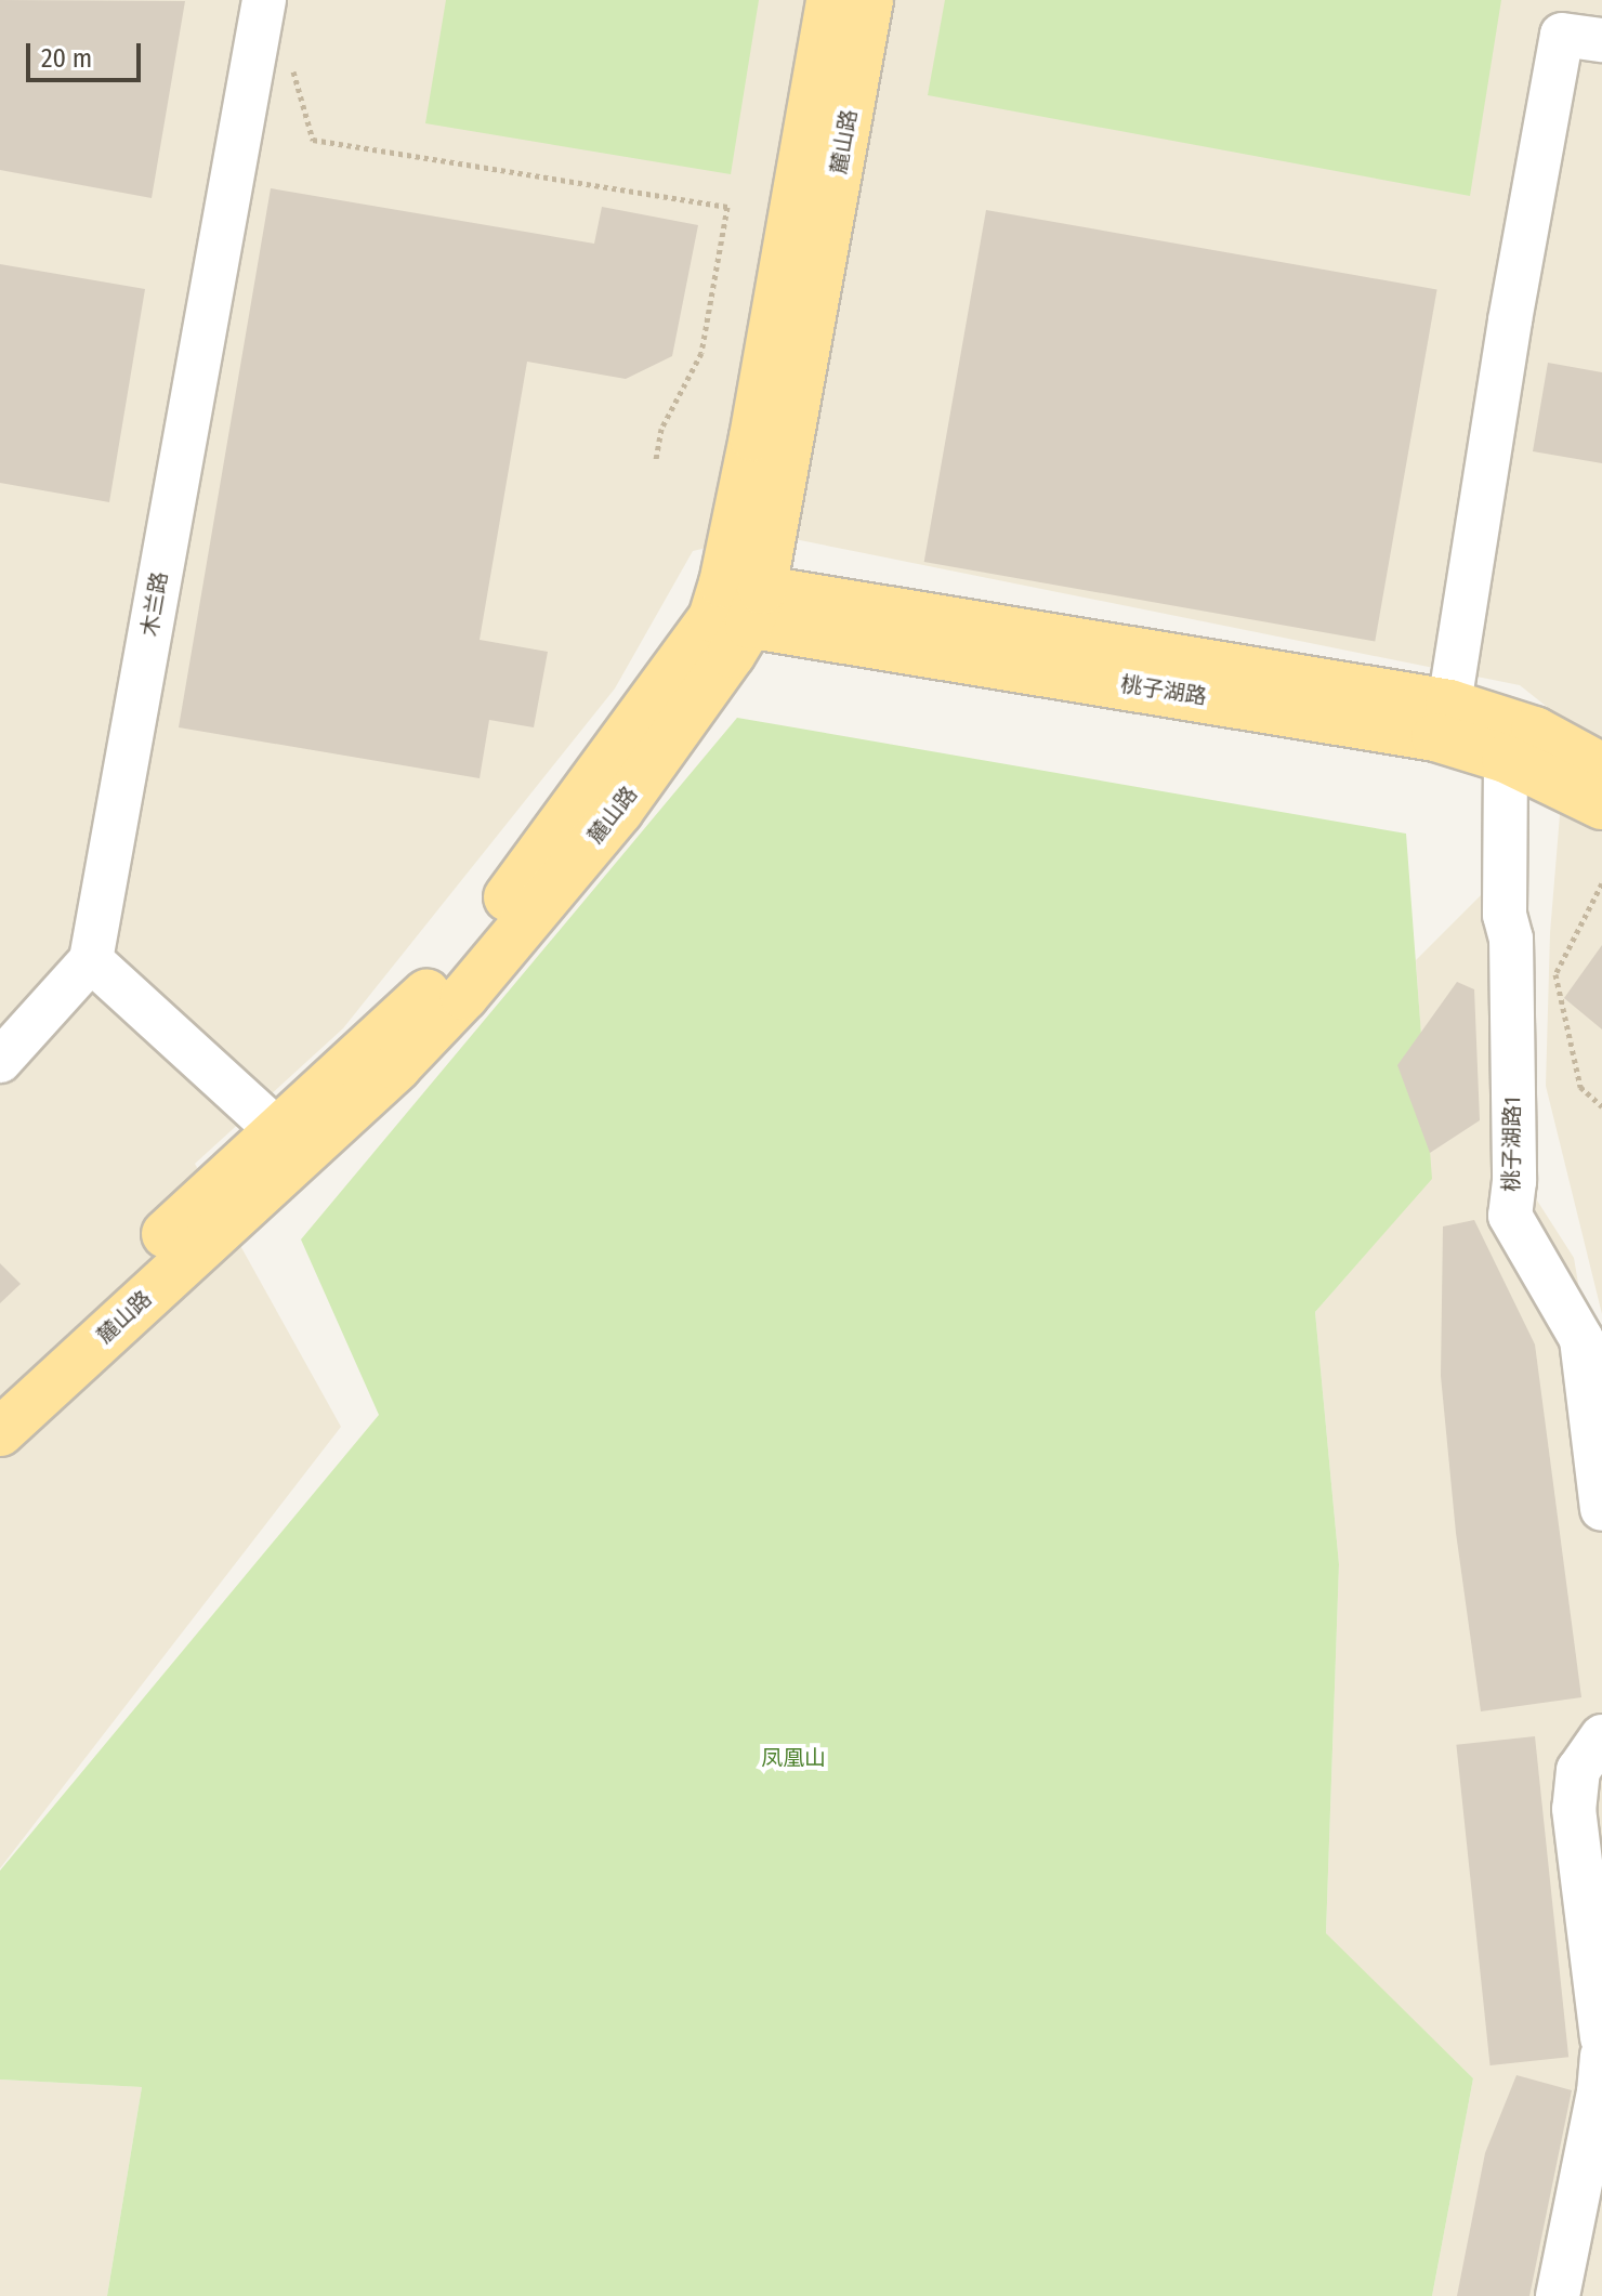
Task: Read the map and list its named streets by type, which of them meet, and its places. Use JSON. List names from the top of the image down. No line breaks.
{"streets":{"main road":["麓山路","桃子湖路"],"street":["木兰路","桃子湖路1"]},"crossings":[["麓山路","桃子湖路"],["桃子湖路","桃子湖路1"]],"parks":["凤凰山"],"scale_bar":"20 m"}
